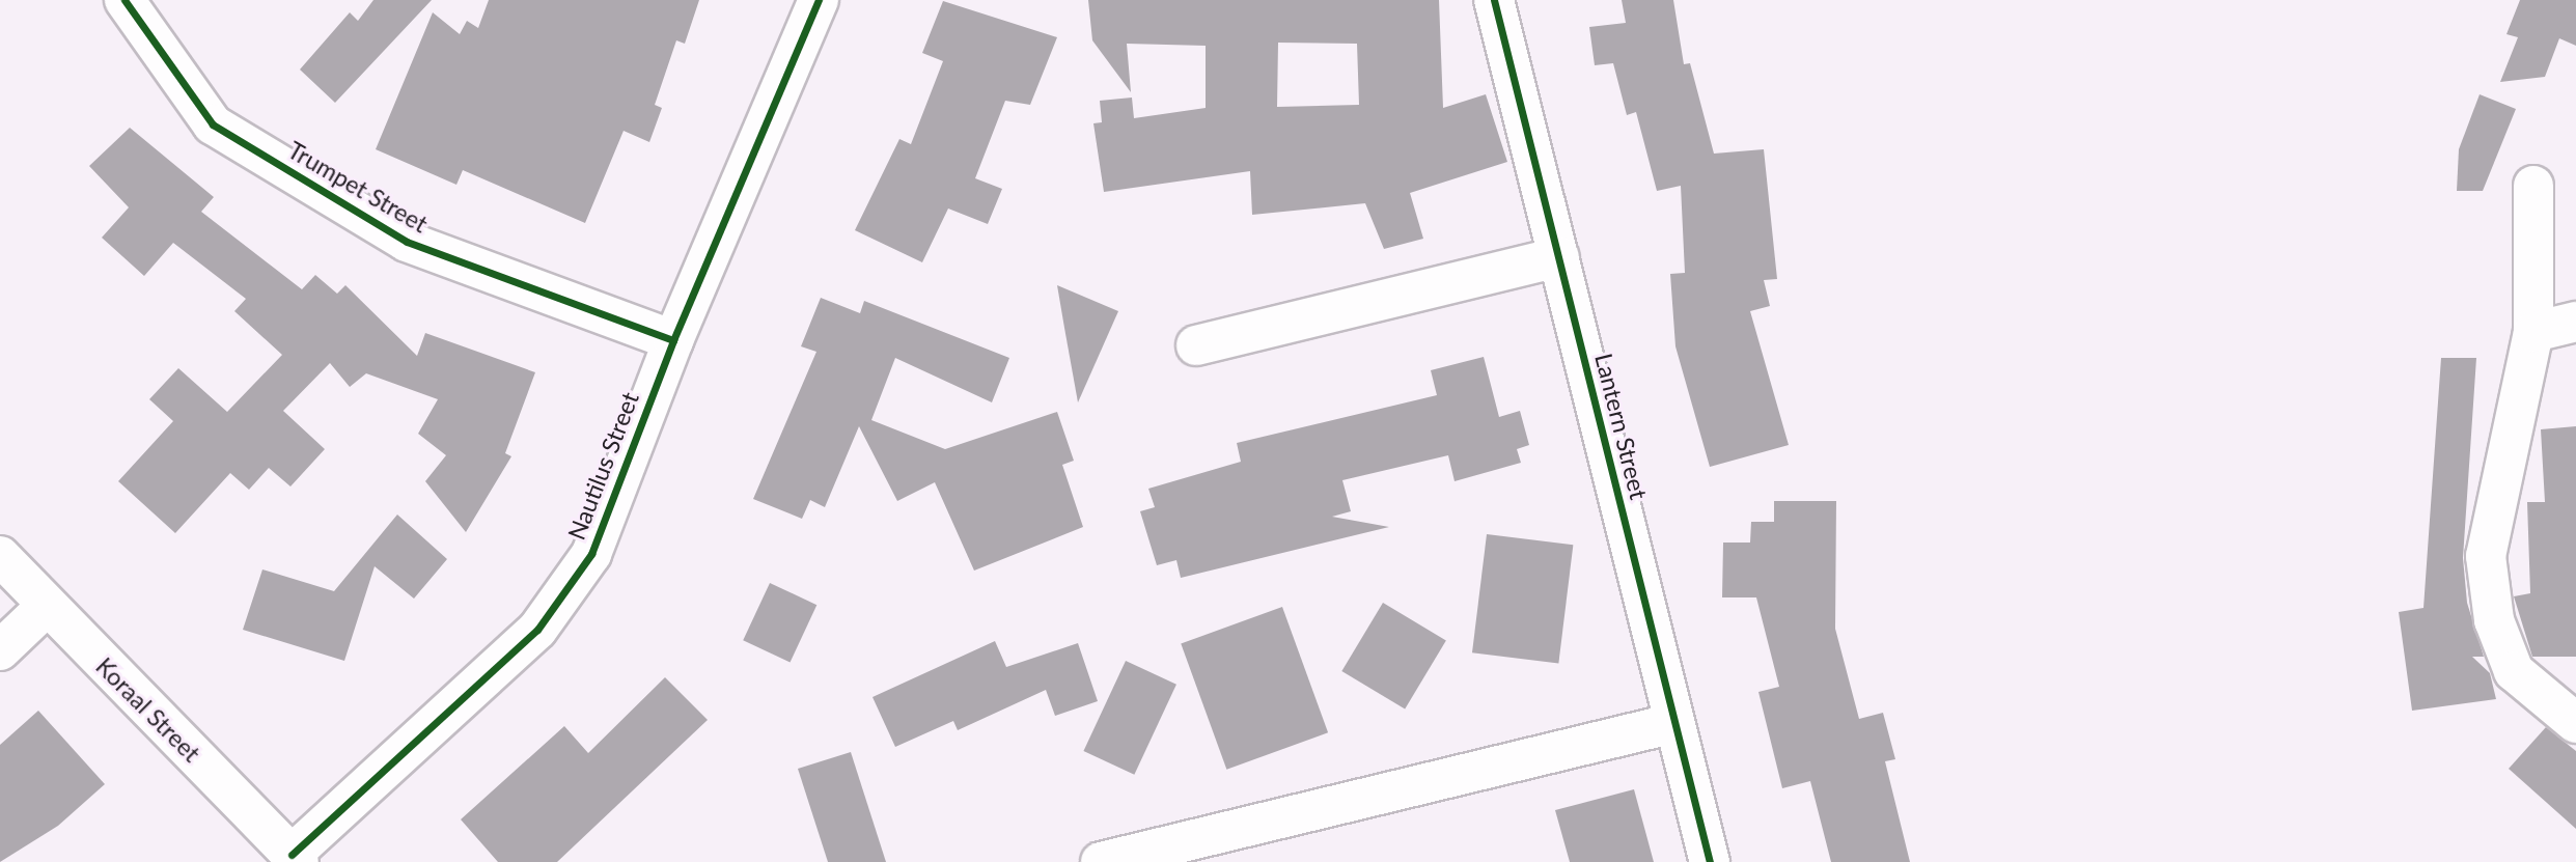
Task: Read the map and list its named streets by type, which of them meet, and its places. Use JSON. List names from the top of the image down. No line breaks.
{"streets":{"street":["Trumpet Street","Lantern Street","Nautilus Street","Koraal Street"]},"crossings":[["Trumpet Street","Nautilus Street"],["Nautilus Street","Koraal Street"]]}
